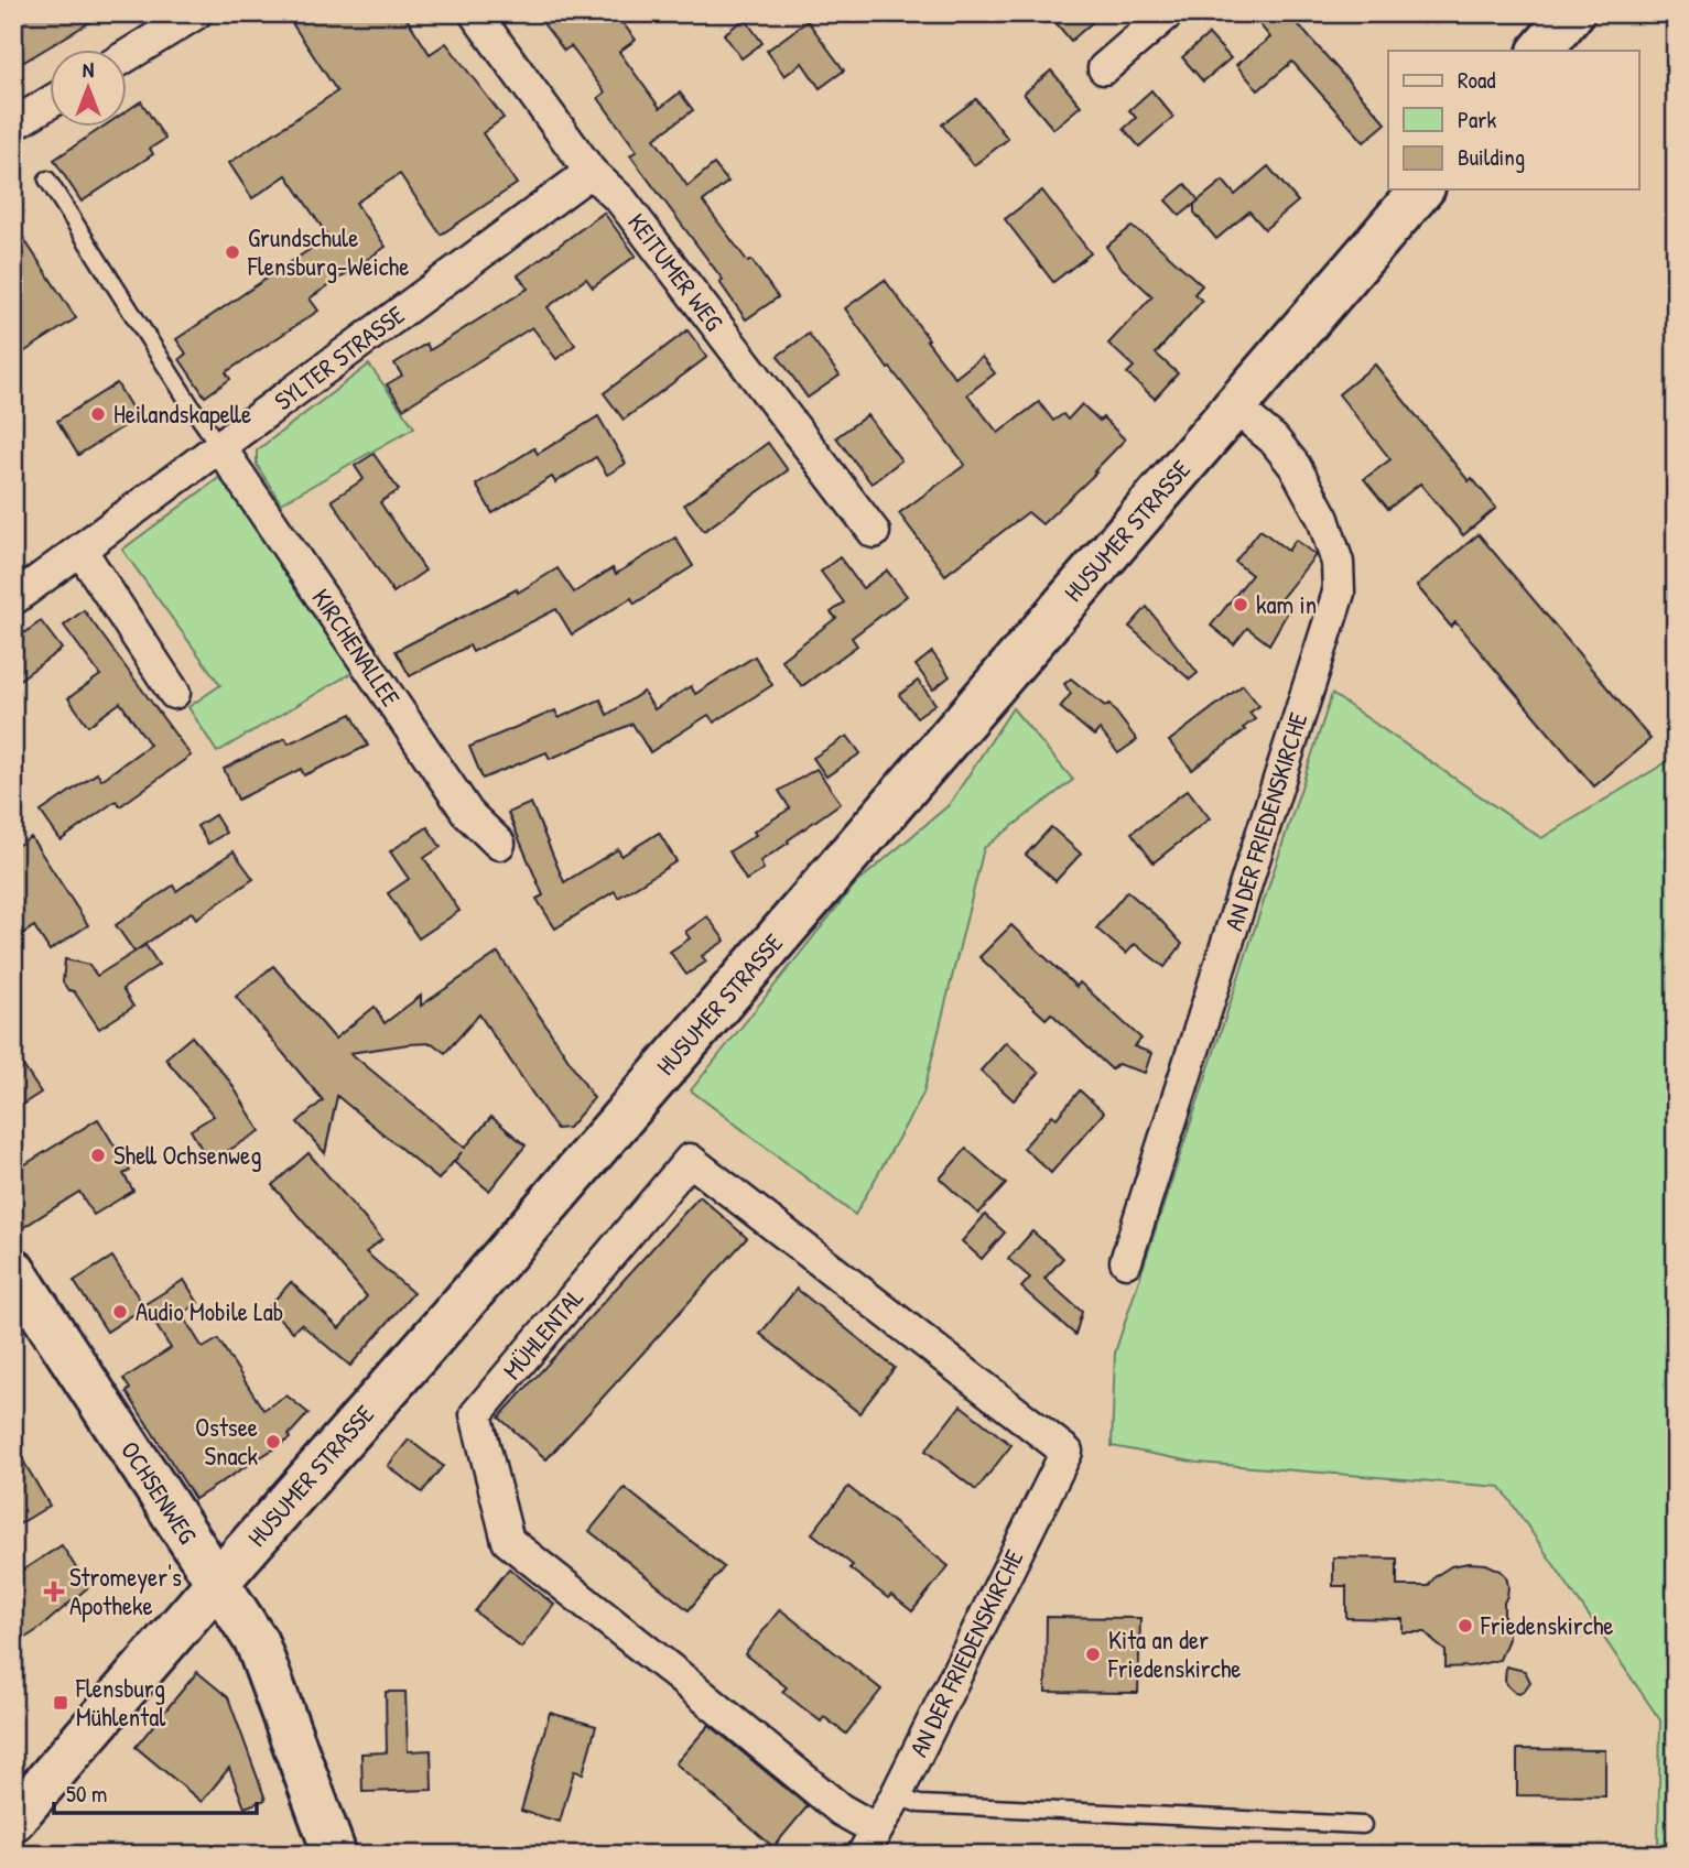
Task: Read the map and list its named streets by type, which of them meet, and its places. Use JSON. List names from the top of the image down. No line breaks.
{"streets":{"main road":["HUSUMER STRASSE","OCHSENWEG"],"street":["KEITUMER WEG","SYLTER STRASSE","KIRCHENALLEE","AN DER FRIEDENSKIRCHE","MÜHLENTAL"]},"crossings":[["KEITUMER WEG","SYLTER STRASSE"],["SYLTER STRASSE","KIRCHENALLEE"],["HUSUMER STRASSE","AN DER FRIEDENSKIRCHE"],["HUSUMER STRASSE","OCHSENWEG"],["AN DER FRIEDENSKIRCHE","MÜHLENTAL"]],"places":{"other":["Grundschule Flensburg-Weiche","Heilandskapelle","kam in","Shell Ochsenweg","Audio Mobile Lab","Ostsee Snack","Friedenskirche","Kita an der Friedenskirche"],"health":["Stromeyer's Apotheke"],"transit":["Flensburg Mühlental"]},"legend":["Road","Park","Building"],"scale_bar":"50 m","north":"top"}
